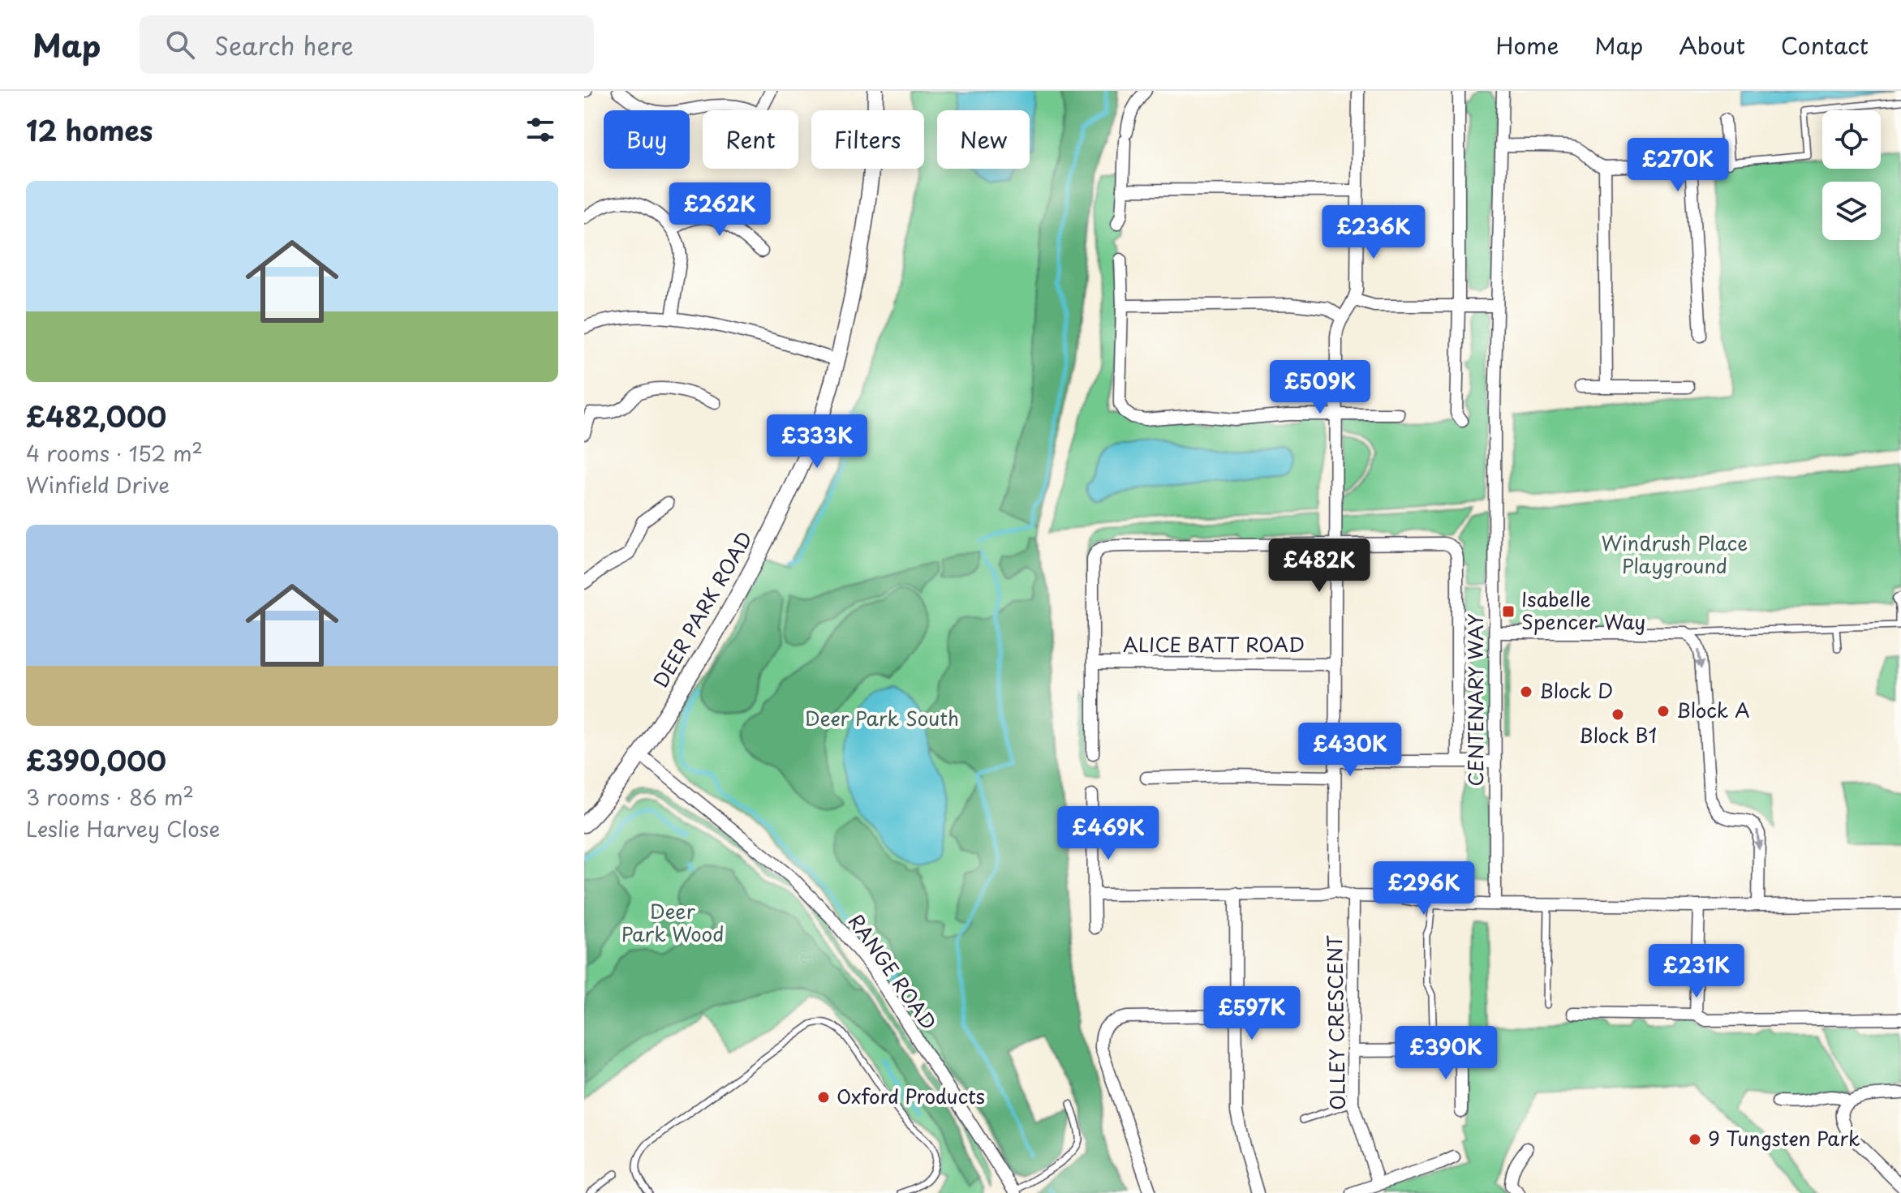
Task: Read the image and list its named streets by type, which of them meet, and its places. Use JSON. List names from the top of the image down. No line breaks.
{"streets":{"street":["DEER PARK ROAD","ALICE BATT ROAD","CENTENARY WAY","RANGE ROAD","OLLEY CRESCENT"]},"crossings":[["DEER PARK ROAD","RANGE ROAD"]],"parks":["Windrush Place Playground","Deer Park South","Deer Park Wood"],"places":{"transit":["Isabelle Spencer Way"],"other":["Block D","Block A","Block B1","Oxford Products","9 Tungsten Park"]},"page":{"header":"Map","search":"Search here","nav":["Home","Map","About","Contact"],"heading":"12 homes","chip":["Buy","Rent","Filters","New"],"price":["£270K","£262K","£236K","£509K","£333K","£482K","£430K","£469K","£296K","£231K","£597K","£390K"],"list":[{"name":"£482,000","note":"4 rooms · 152 m² · Winfield Drive"},{"name":"£390,000","note":"3 rooms · 86 m² · Leslie Harvey Close"}]}}
